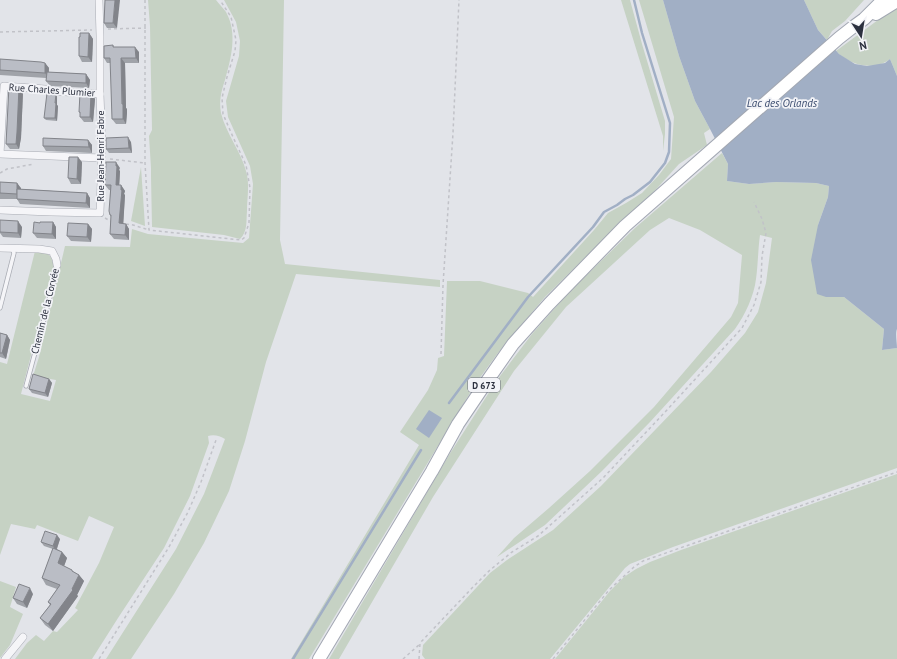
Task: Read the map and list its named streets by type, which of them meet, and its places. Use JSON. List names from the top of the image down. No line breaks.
{"streets":{"main road":["D 673"],"street":["Rue Charles Plumier","Rue Jean-Henri Fabre","Chemin de la Corvée"]},"crossings":[["Rue Charles Plumier","Rue Jean-Henri Fabre"]],"water":["Lac des Orlands"],"north":"bottom"}
